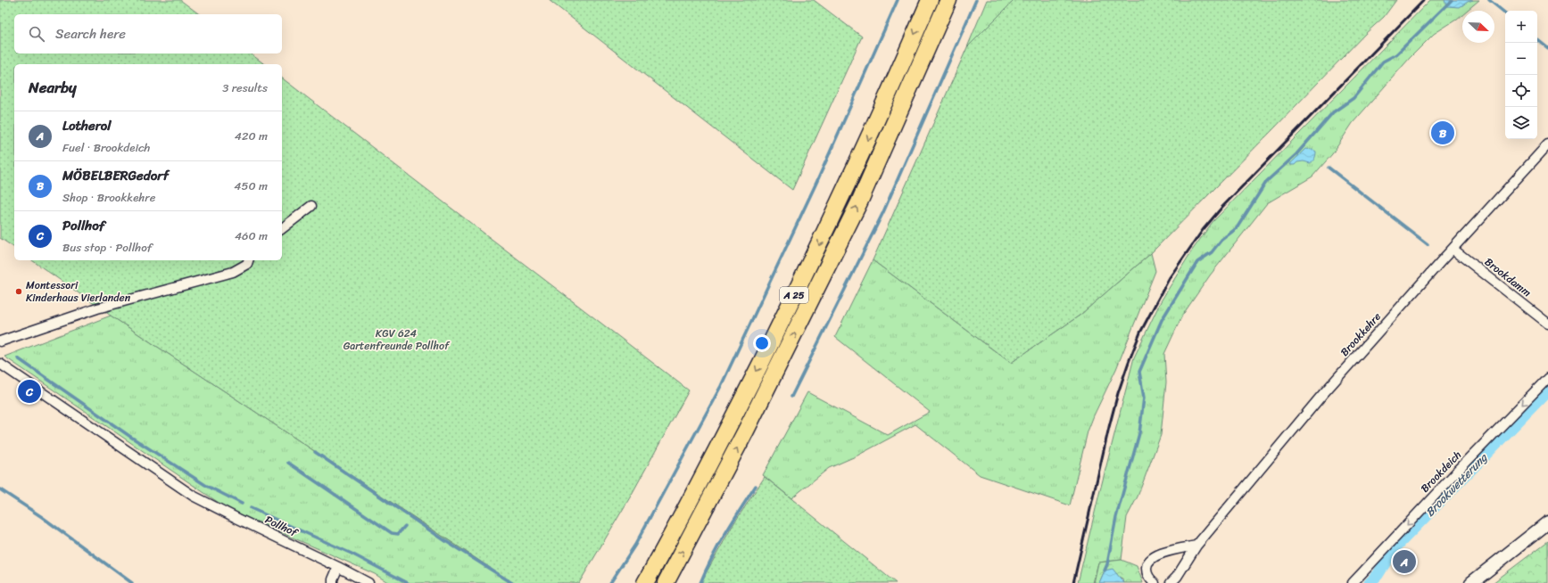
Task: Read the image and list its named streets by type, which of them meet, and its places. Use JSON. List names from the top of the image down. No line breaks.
{"streets":{"highway":["A 25"],"street":["Brookdamm","Brookkehre","Brookdeich","Pollhof"]},"crossings":[["Brookdamm","Brookkehre"]],"one_way":["Brookdeich"],"water":["Brookwetterung"],"parks":["KGV 624 Gartenfreunde Pollhof"],"places":["Montessori Kinderhaus Vierlanden"],"north":"bottom right","page":{"map_buttons":["+","−"],"search":"Search here","heading":["Nearby","3 results"],"list":[{"mark":"A","name":"Lotherol","note":"Fuel · Brookdeich","value":"420 m"},{"mark":"B","name":"MÖBELBERGedorf","note":"Shop · Brookkehre","value":"450 m"},{"mark":"C","name":"Pollhof","note":"Bus stop · Pollhof","value":"460 m"}],"pins":["B","C","A"]}}
